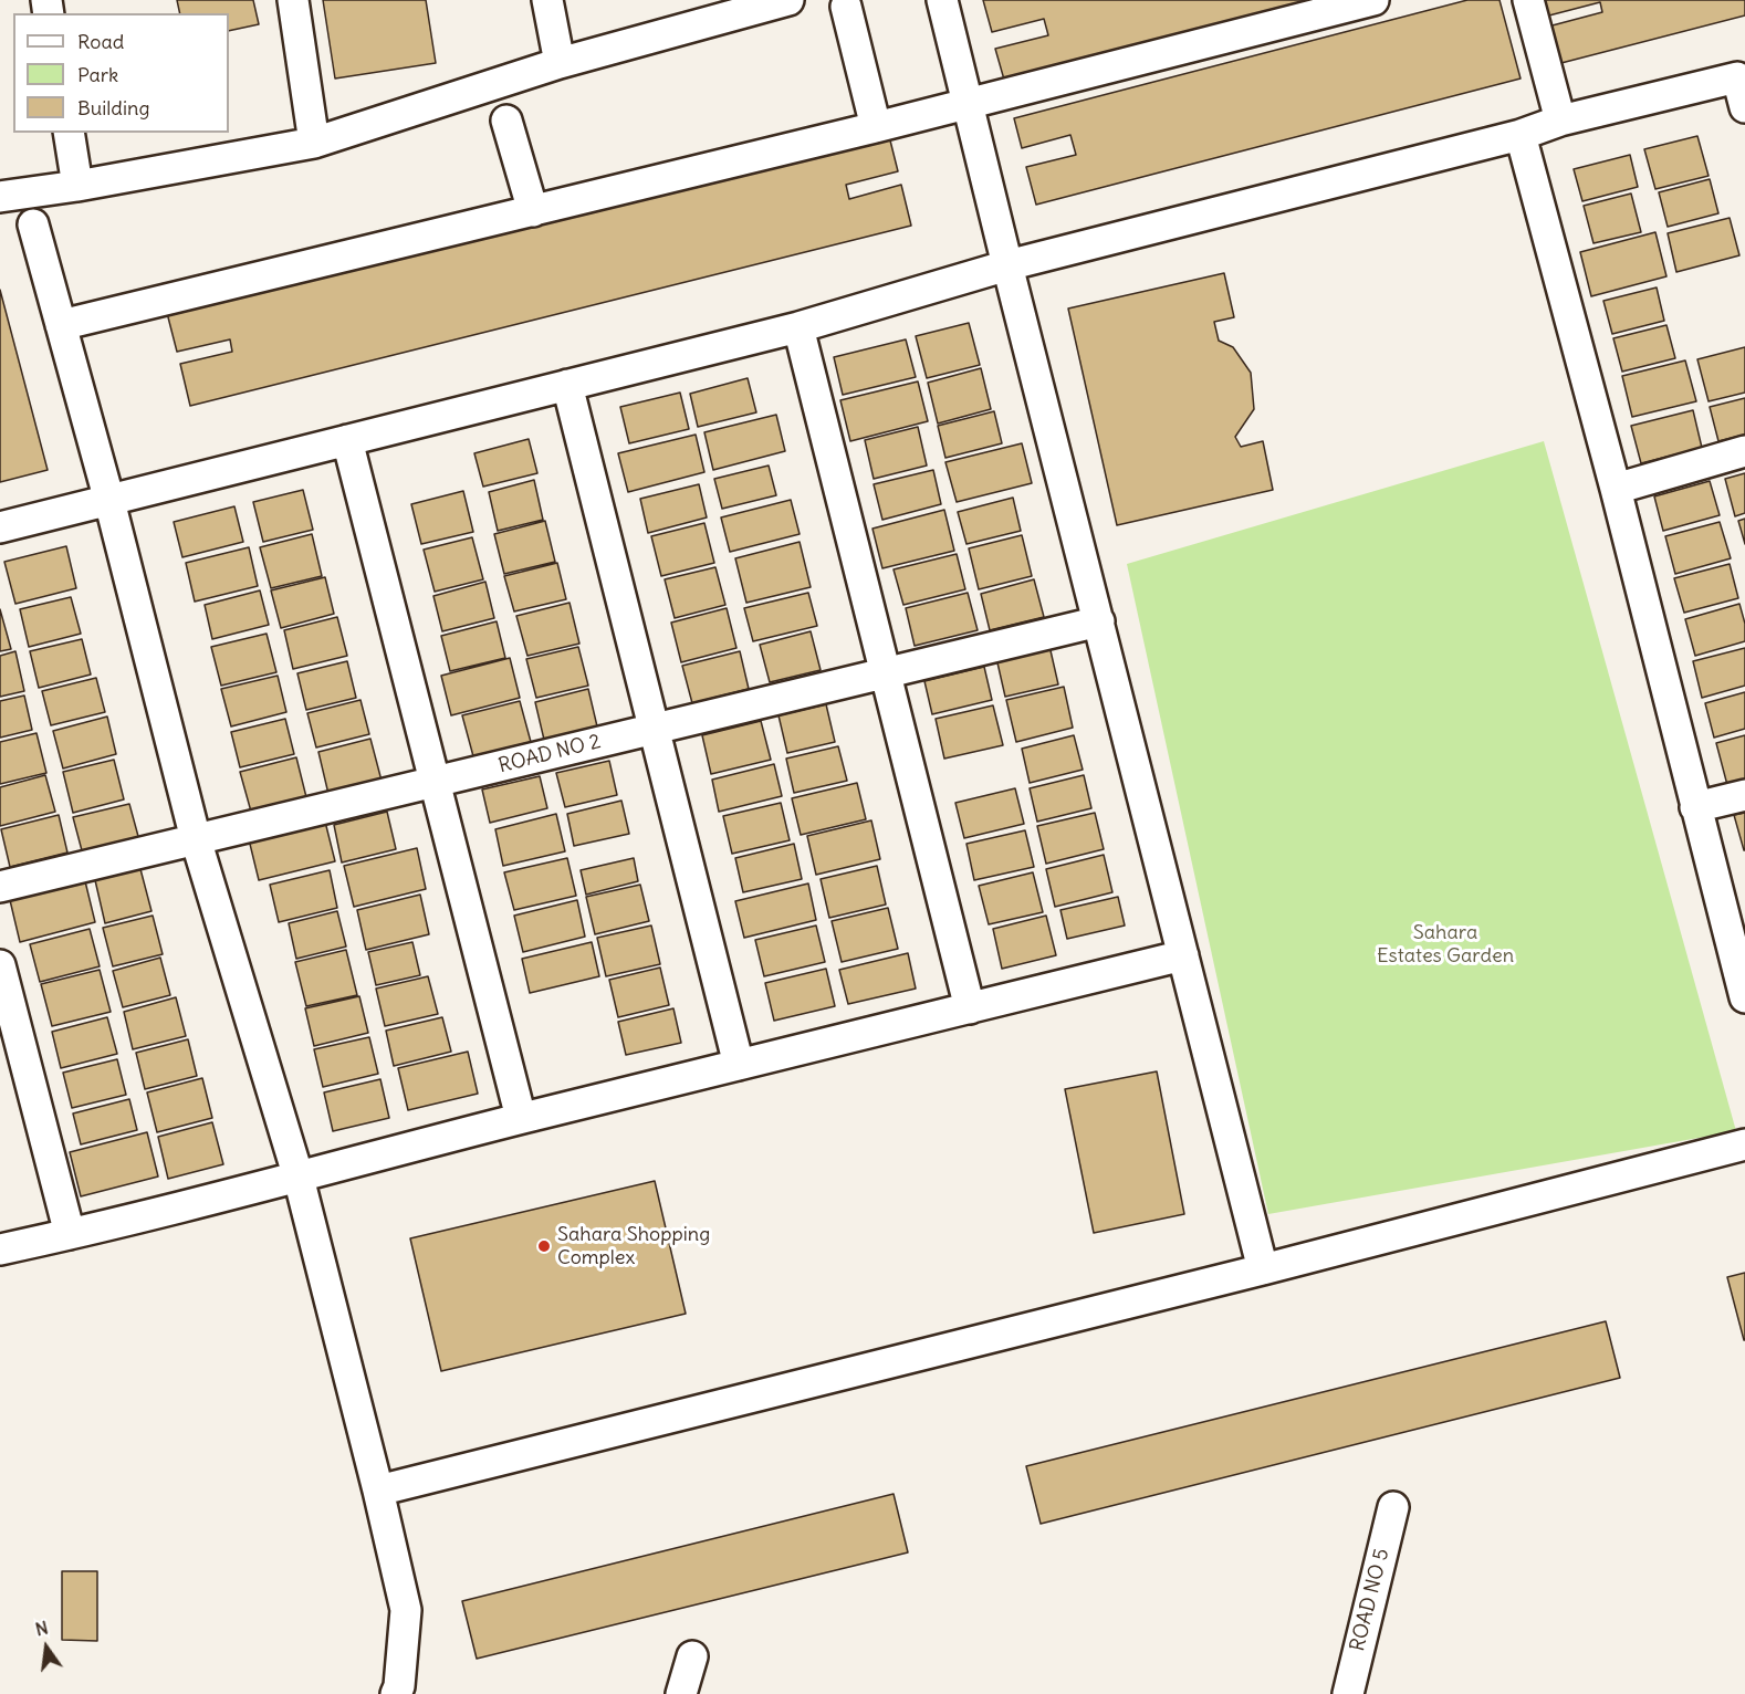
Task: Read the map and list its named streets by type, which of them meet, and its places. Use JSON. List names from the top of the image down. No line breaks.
{"streets":{"street":["ROAD NO 2","ROAD NO 5"]},"parks":["Sahara Estates Garden"],"places":["Sahara Shopping Complex"],"legend":["Road","Park","Building"],"north":"top"}
